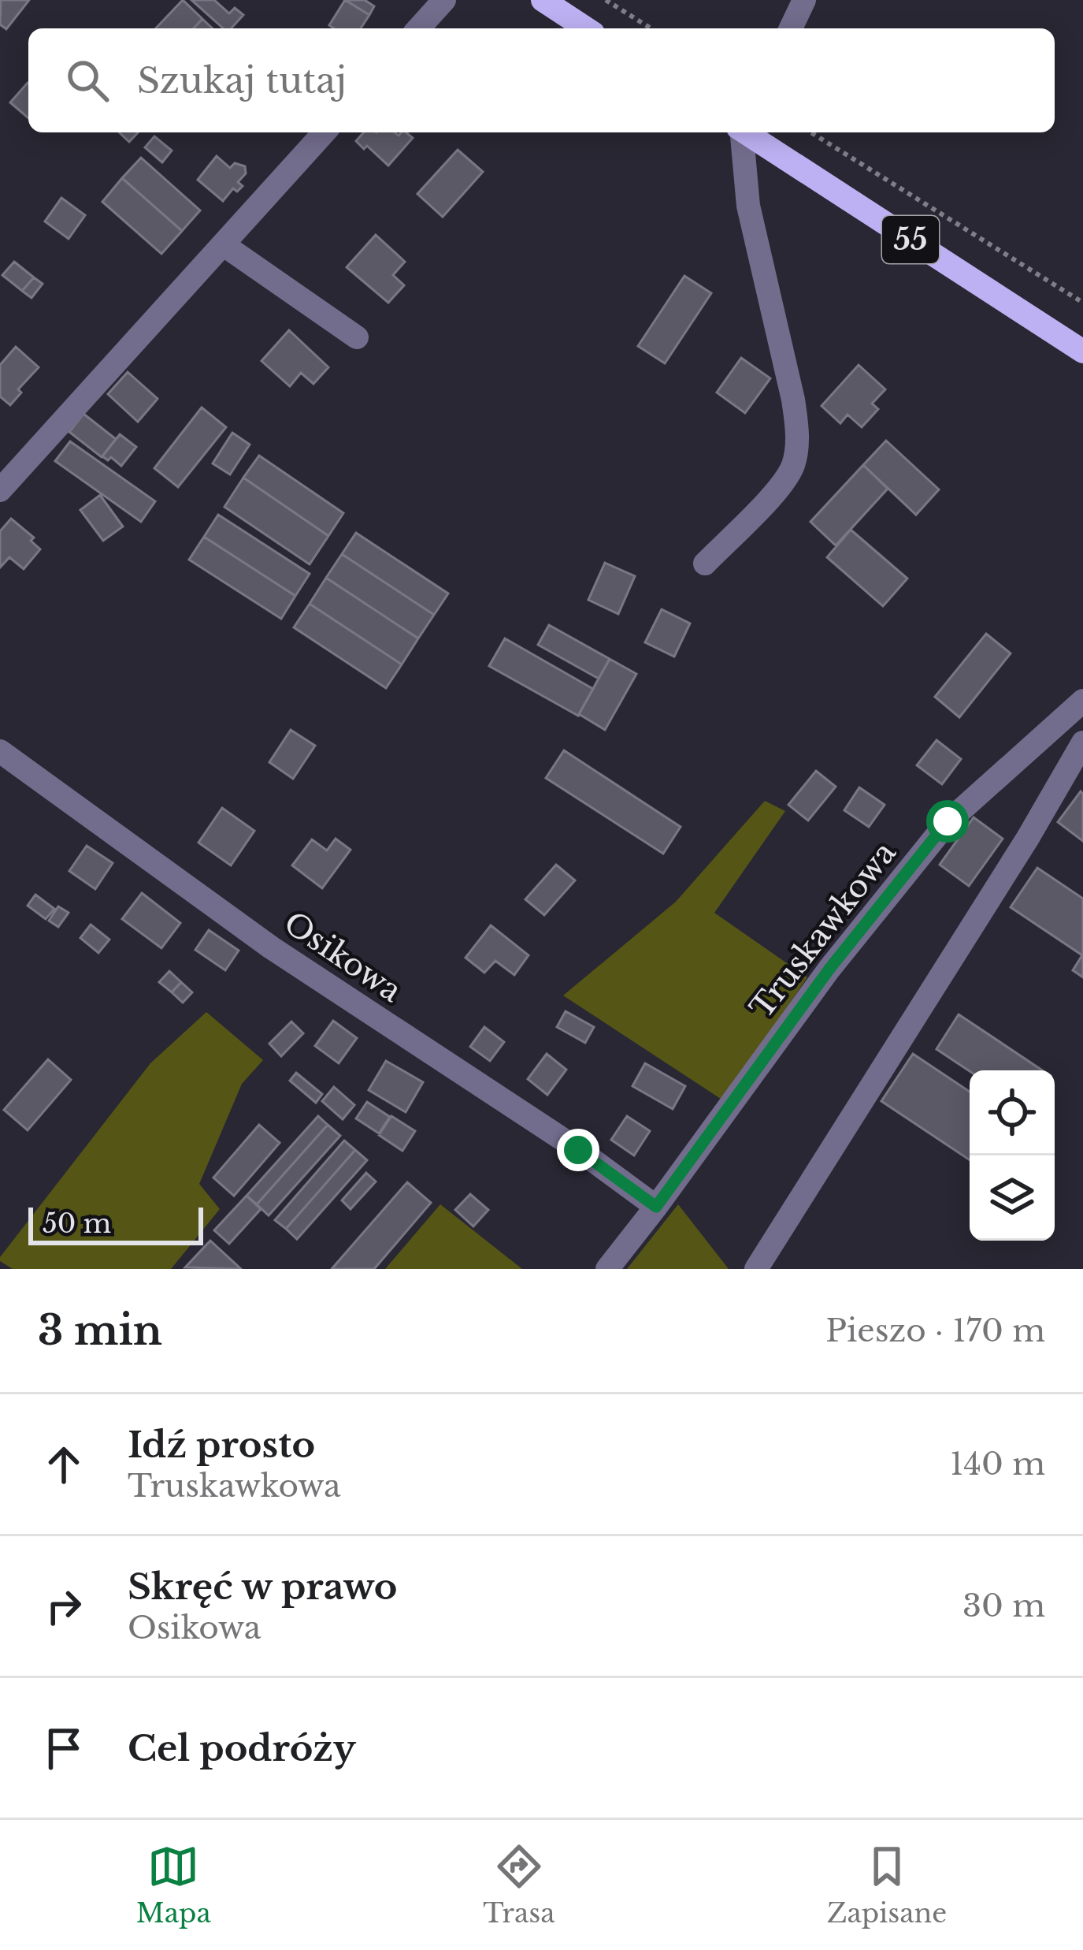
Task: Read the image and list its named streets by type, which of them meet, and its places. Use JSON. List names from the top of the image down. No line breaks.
{"streets":{"main road":["55"],"street":["Truskawkowa","Osikowa"]},"crossings":[["Truskawkowa","Osikowa"]],"scale_bar":"50 m","page":{"search":"Szukaj tutaj","scale":"50 m","heading":["3 min","Pieszo · 170 m"],"list":[["Idź prosto","Truskawkowa","140 m"],["Skręć w prawo","Osikowa","30 m"],"Cel podróży"],"nav":["Mapa","Trasa","Zapisane"]}}
